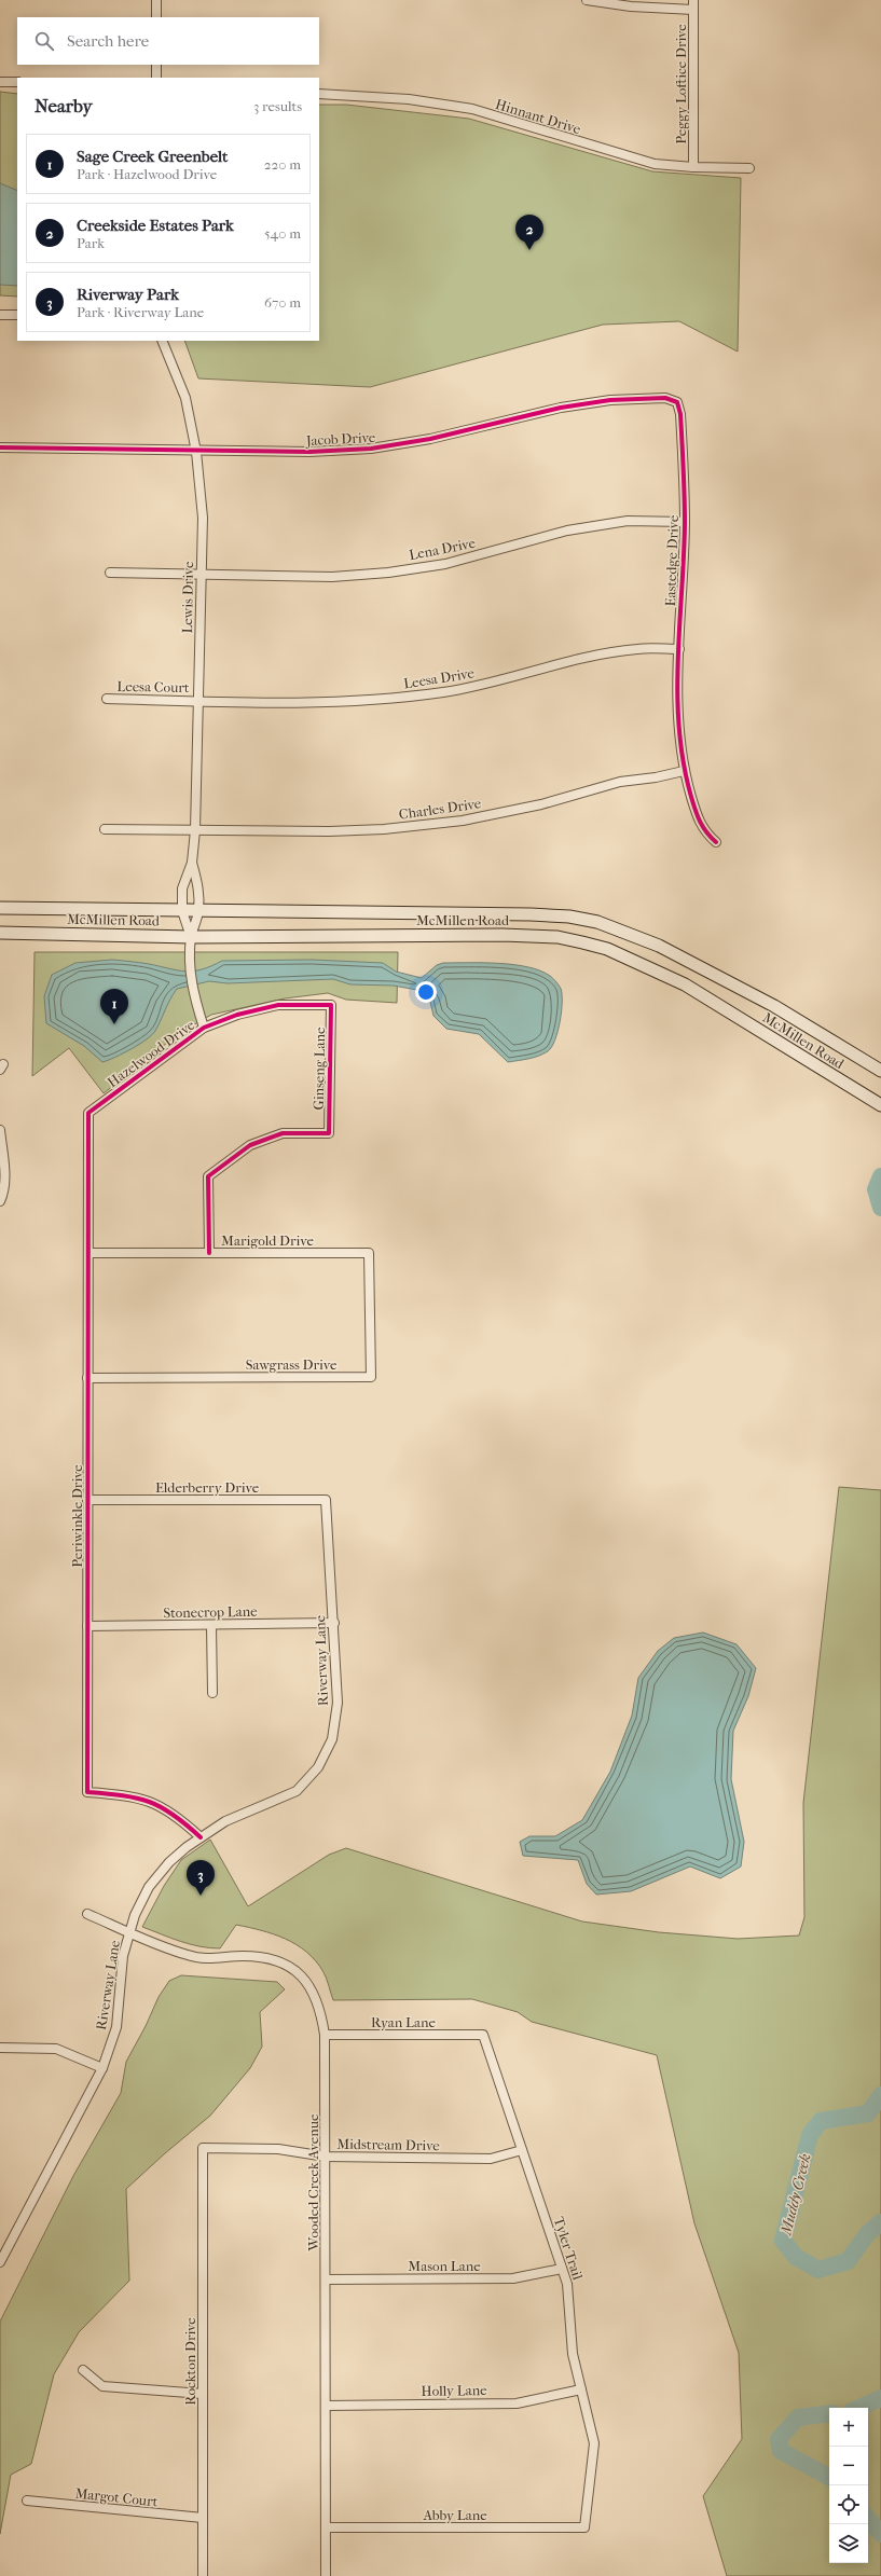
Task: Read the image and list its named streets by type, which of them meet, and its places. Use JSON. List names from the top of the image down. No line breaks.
{"streets":{"main road":["McMillen Road"],"street":["Peggy Loftice Drive","Hinnant Drive","Jacob Drive","Lena Drive","Eastedge Drive","Lewis Drive","Leesa Drive","Leesa Court","Charles Drive","Hazelwood Drive","Ginseng Lane","Marigold Drive","Sawgrass Drive","Elderberry Drive","Periwinkle Drive","Stonecrop Lane","Riverway Lane","Ryan Lane","Midstream Drive","Wooded Creek Avenue","Tyler Trail","Mason Lane","Rockton Drive","Holly Lane","Margot Court","Abby Lane"]},"crossings":[["Peggy Loftice Drive","Hinnant Drive"],["Jacob Drive","Eastedge Drive"],["Jacob Drive","Lewis Drive"],["Lena Drive","Eastedge Drive"],["Lena Drive","Lewis Drive"],["Eastedge Drive","Leesa Drive"],["Eastedge Drive","Charles Drive"],["Lewis Drive","Leesa Drive"],["Lewis Drive","Leesa Court"],["Lewis Drive","Charles Drive"],["Lewis Drive","McMillen Road"],["Lewis Drive","Hazelwood Drive"],["Leesa Drive","Leesa Court"],["Hazelwood Drive","Ginseng Lane"],["Hazelwood Drive","Periwinkle Drive"],["Ginseng Lane","Marigold Drive"],["Marigold Drive","Sawgrass Drive"],["Marigold Drive","Periwinkle Drive"],["Sawgrass Drive","Periwinkle Drive"],["Elderberry Drive","Periwinkle Drive"],["Elderberry Drive","Riverway Lane"],["Periwinkle Drive","Stonecrop Lane"],["Periwinkle Drive","Riverway Lane"],["Stonecrop Lane","Riverway Lane"],["Riverway Lane","Wooded Creek Avenue"],["Ryan Lane","Wooded Creek Avenue"],["Ryan Lane","Tyler Trail"],["Midstream Drive","Wooded Creek Avenue"],["Midstream Drive","Tyler Trail"],["Midstream Drive","Rockton Drive"],["Wooded Creek Avenue","Mason Lane"],["Wooded Creek Avenue","Holly Lane"],["Wooded Creek Avenue","Abby Lane"],["Tyler Trail","Mason Lane"],["Tyler Trail","Holly Lane"],["Tyler Trail","Abby Lane"],["Rockton Drive","Margot Court"]],"water":["Muddy Creek"],"page":{"search":"Search here","heading":["Nearby","3 results"],"list":[{"mark":"1","name":"Sage Creek Greenbelt","note":"Park · Hazelwood Drive","value":"220 m"},{"mark":"2","name":"Creekside Estates Park","note":"Park","value":"540 m"},{"mark":"3","name":"Riverway Park","note":"Park · Riverway Lane","value":"670 m"}],"pins":["2","1","3"],"map_buttons":["+","−"]}}
